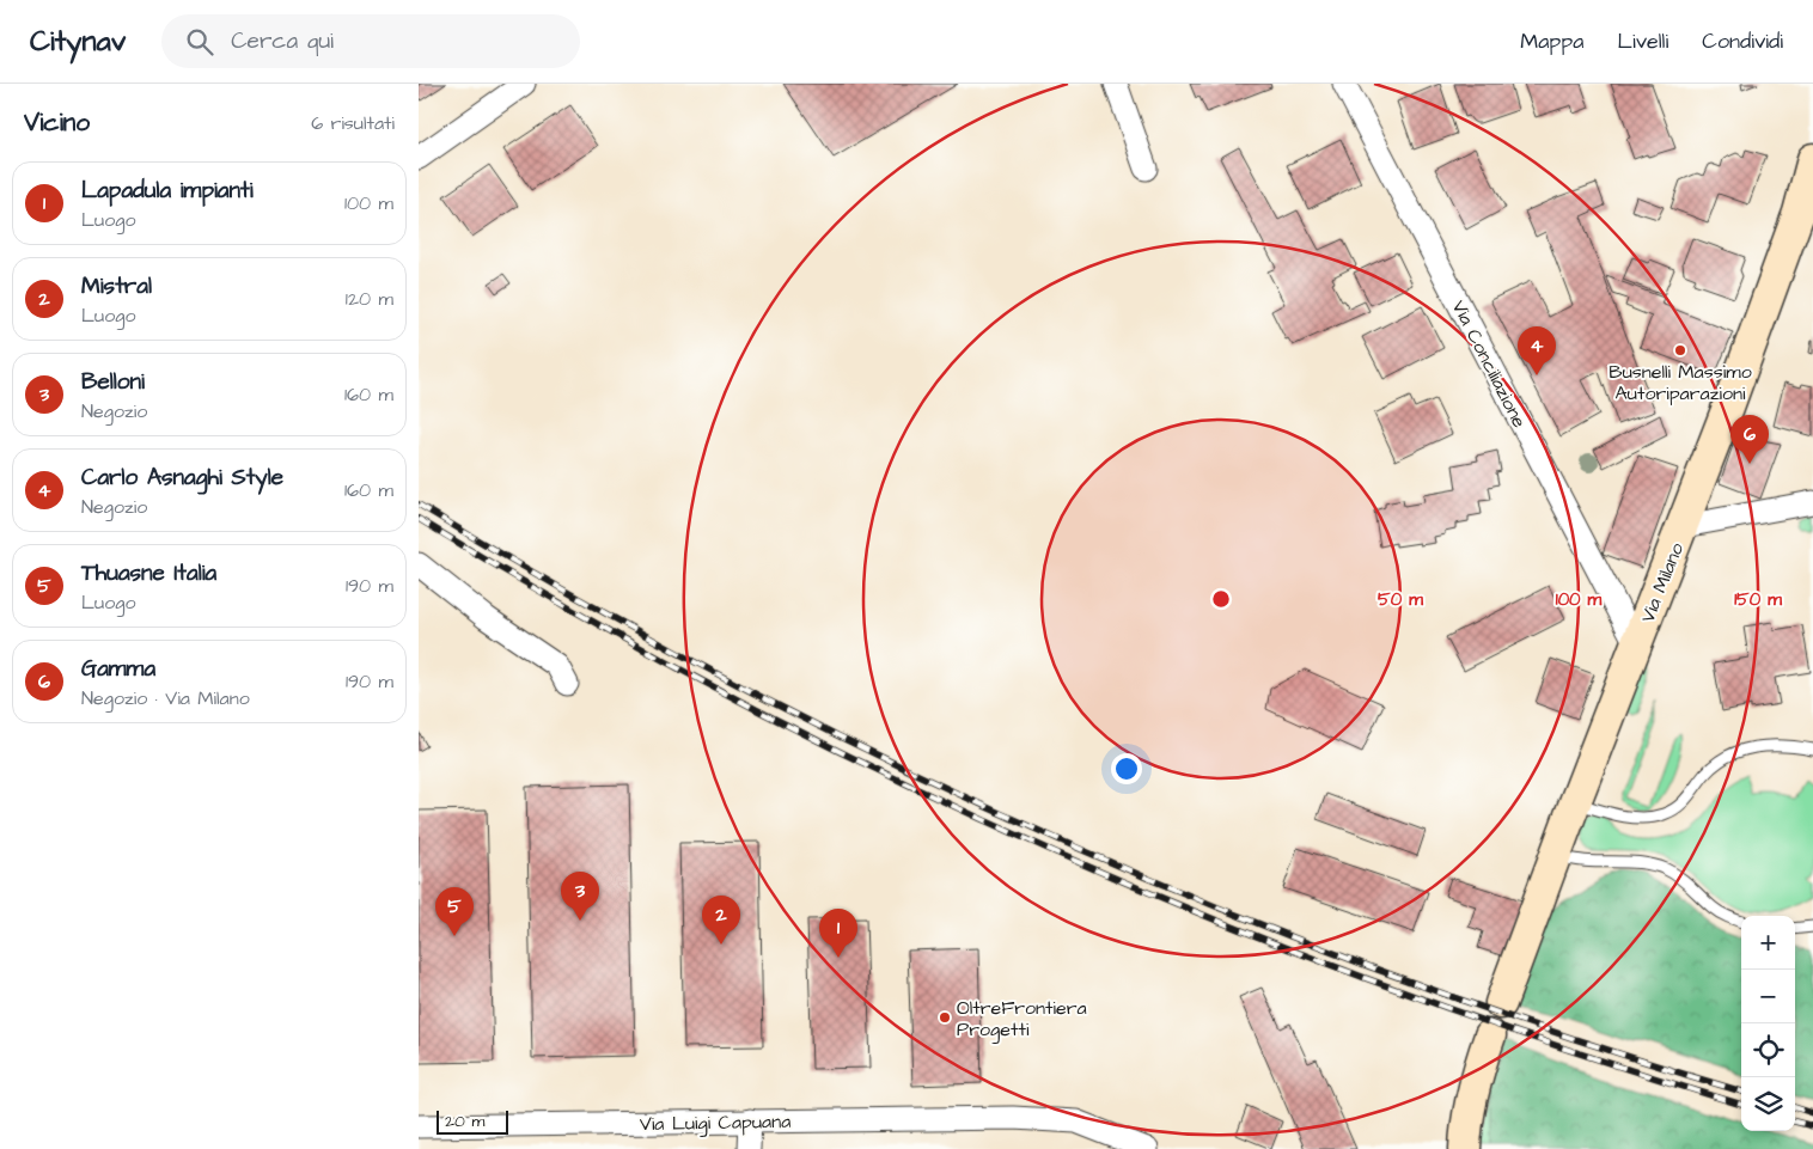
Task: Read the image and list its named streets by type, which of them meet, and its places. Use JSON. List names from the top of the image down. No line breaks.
{"streets":{"street":["Via Conciliazione","Via Milano","Via Luigi Capuana"]},"crossings":[["Via Conciliazione","Via Milano"]],"places":["Busnelli Massimo Autoriparazioni","OltreFrontiera Progetti"],"scale_bar":"20 m","page":{"header":"Citynav","search":"Cerca qui","nav":["Mappa","Livelli","Condividi"],"heading":["Vicino","6 risultati"],"list":[{"mark":"1","name":"Lapadula impianti","note":"Luogo","value":"100 m"},{"mark":"2","name":"Mistral","note":"Luogo","value":"120 m"},{"mark":"3","name":"Belloni","note":"Negozio","value":"160 m"},{"mark":"4","name":"Carlo Asnaghi Style","note":"Negozio","value":"160 m"},{"mark":"5","name":"Thuasne Italia","note":"Luogo","value":"190 m"},{"mark":"6","name":"Gamma","note":"Negozio · Via Milano","value":"190 m"}],"pins":["4","6","3","5","2","1"],"map_buttons":["+","−"],"scale":"20 m"},"rings":["50 m","100 m","150 m"]}
